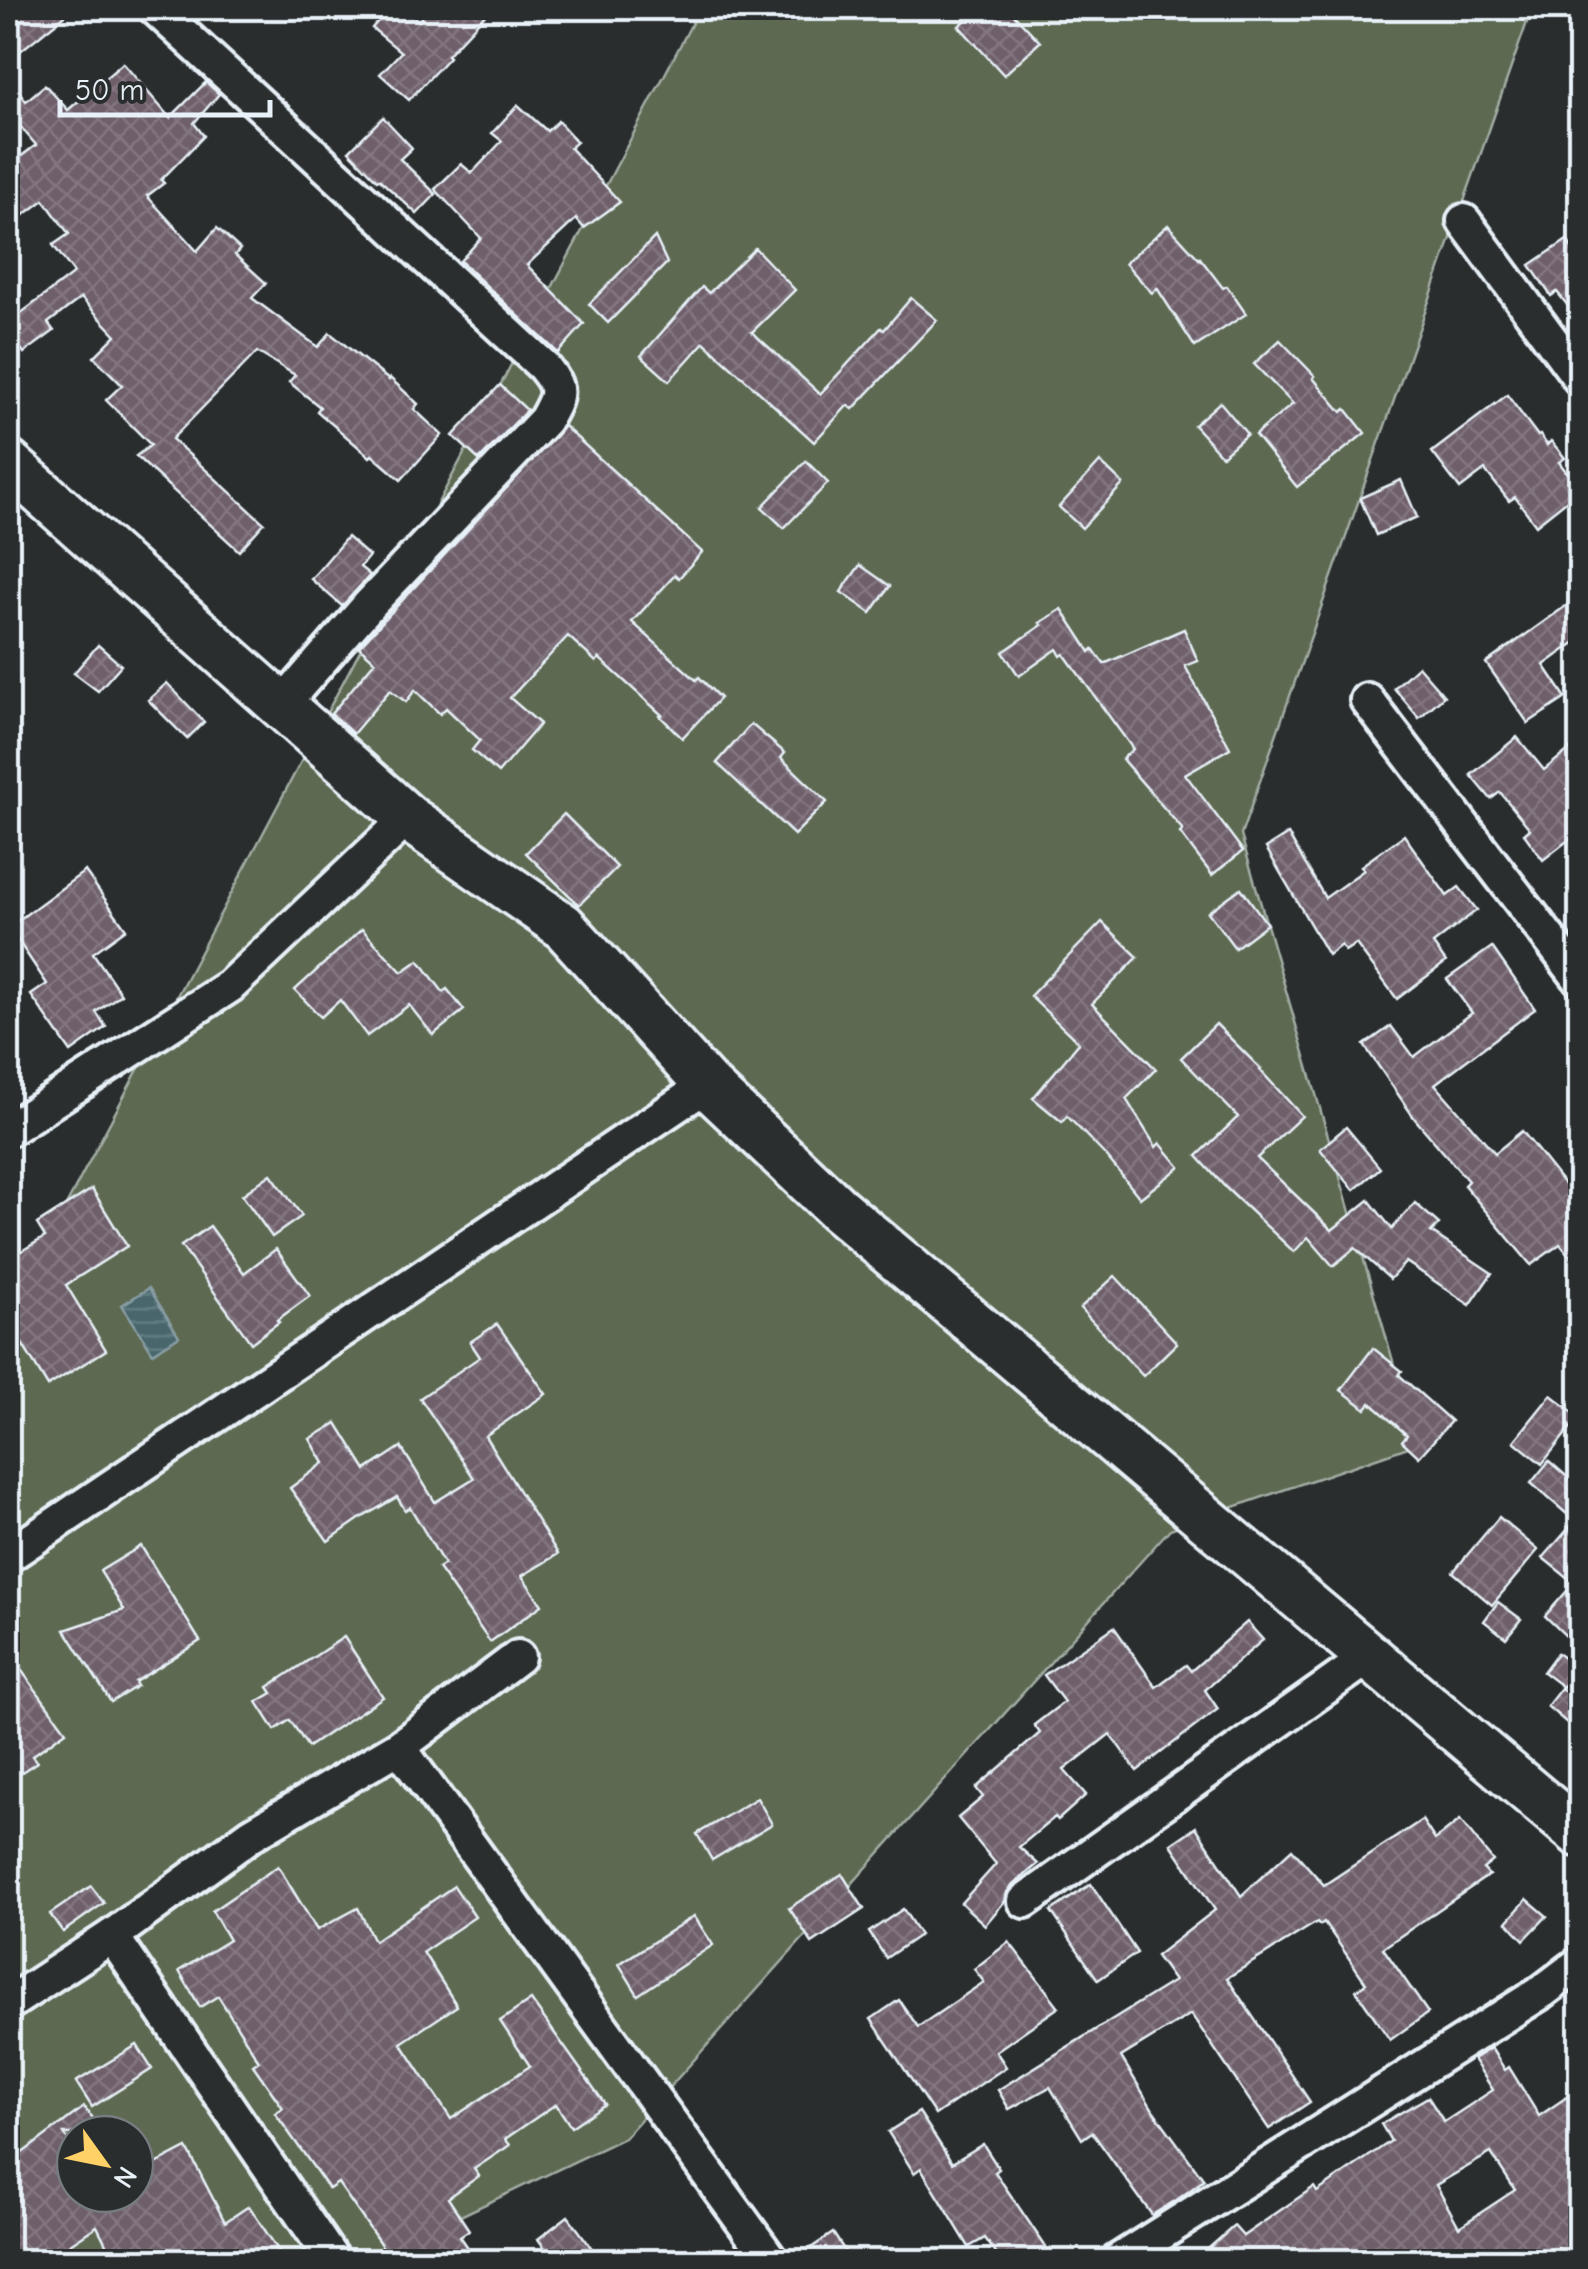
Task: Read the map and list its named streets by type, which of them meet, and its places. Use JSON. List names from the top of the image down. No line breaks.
{"scale_bar":"50 m","north":"bottom right"}
